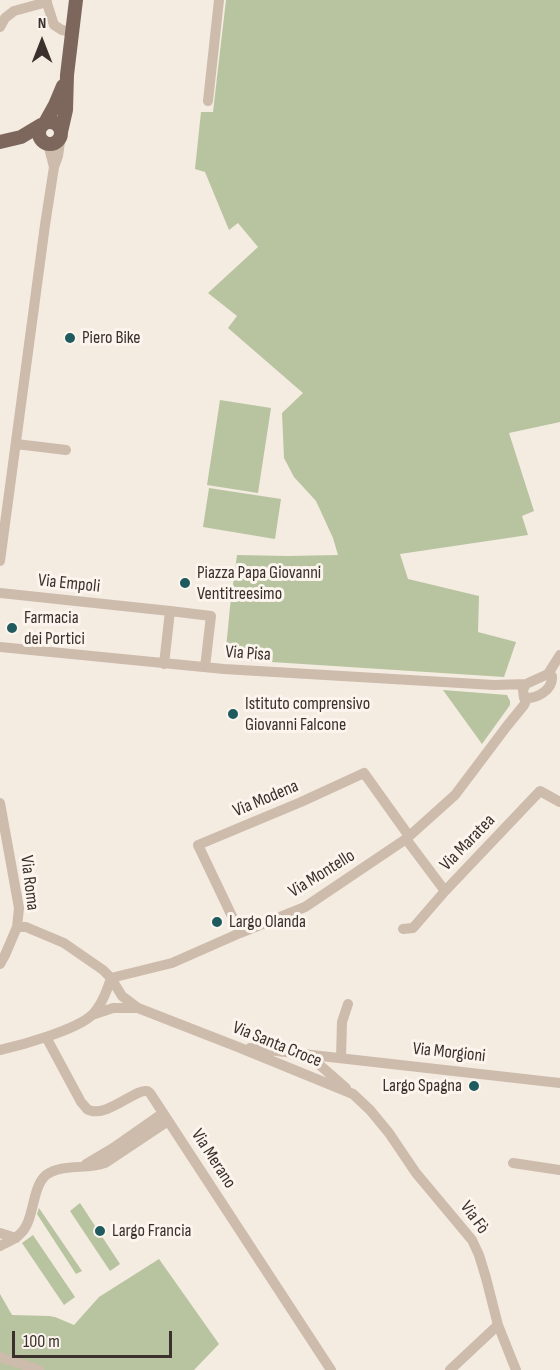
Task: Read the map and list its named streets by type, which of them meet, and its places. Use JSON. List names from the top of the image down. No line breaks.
{"streets":{"street":["Via Empoli","Via Pisa","Via Modena","Via Maratea","Via Montello","Via Roma","Via Santa Croce","Via Morgioni","Via Merano","Via Fò"]},"crossings":[["Via Empoli","Via Pisa"],["Via Pisa","Via Montello"],["Via Modena","Via Montello"],["Via Santa Croce","Via Morgioni"],["Via Santa Croce","Via Fò"]],"places":["Piero Bike","Piazza Papa Giovanni Ventitreesimo","Farmacia dei Portici","Istituto comprensivo Giovanni Falcone","Largo Olanda","Largo Spagna","Largo Francia"],"scale_bar":"100 m","north":"top"}
